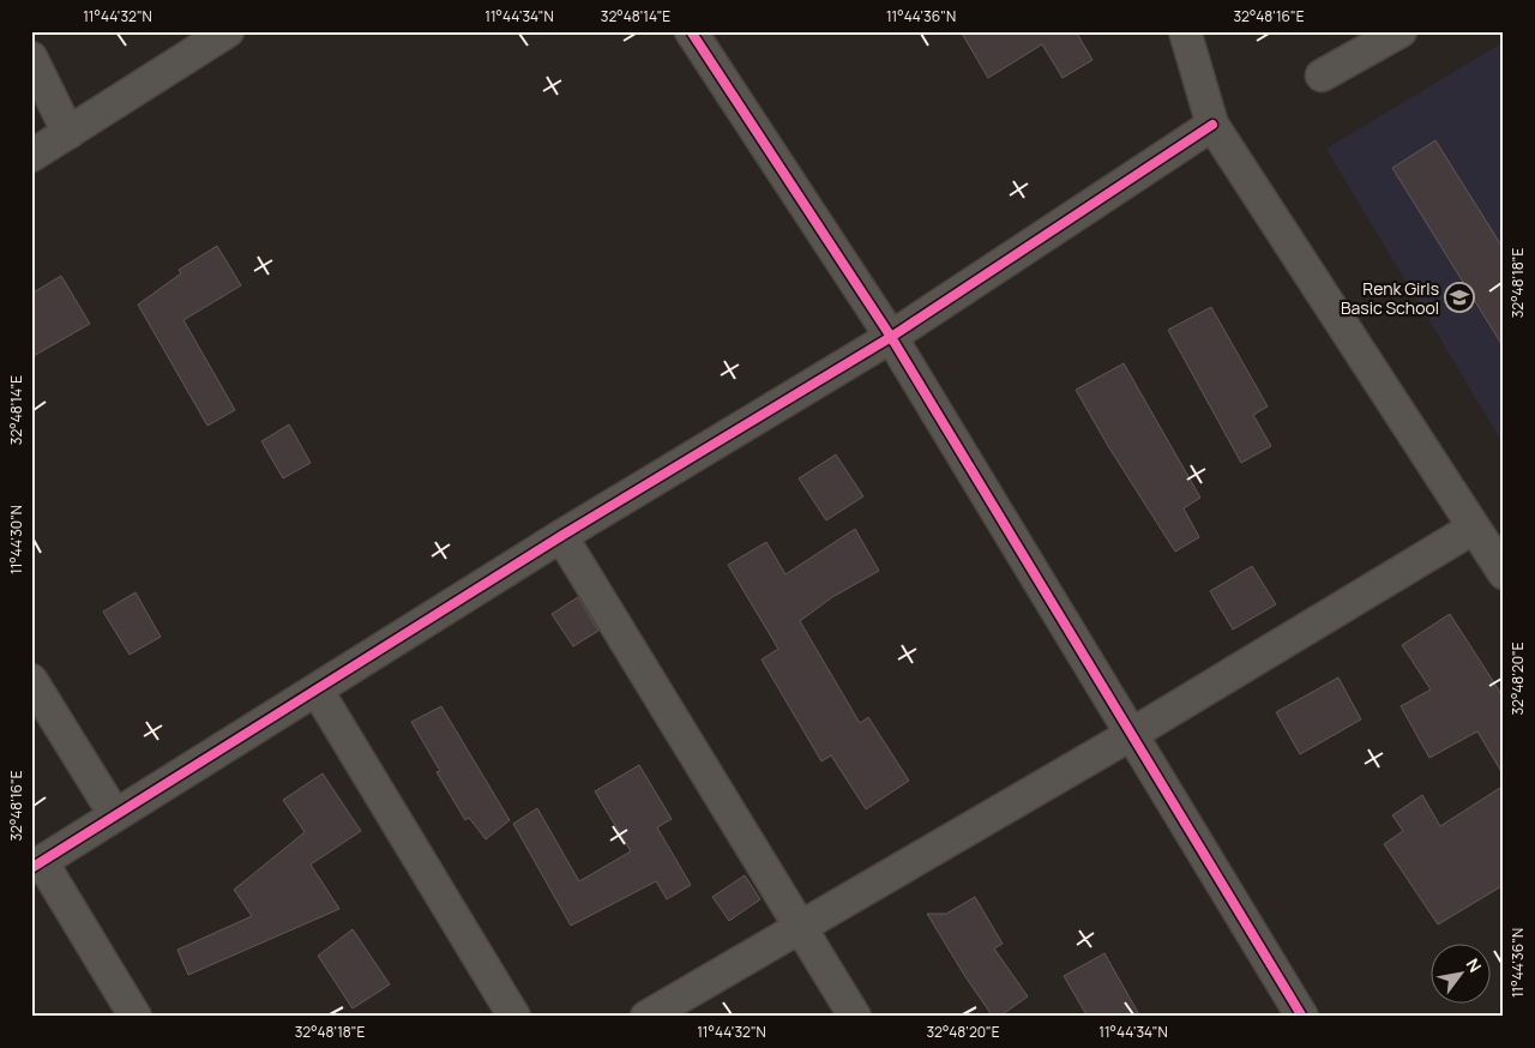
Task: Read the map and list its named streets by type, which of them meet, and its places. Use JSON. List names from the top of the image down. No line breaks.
{"places":{"school or university":["Renk Girls Basic School"]},"north":"top right","coordinates":["11°44'32\"N","11°44'34\"N","32°48'14\"E","11°44'36\"N","32°48'16\"E","32°48'18\"E","11°44'30\"N","32°48'20\"E"]}
